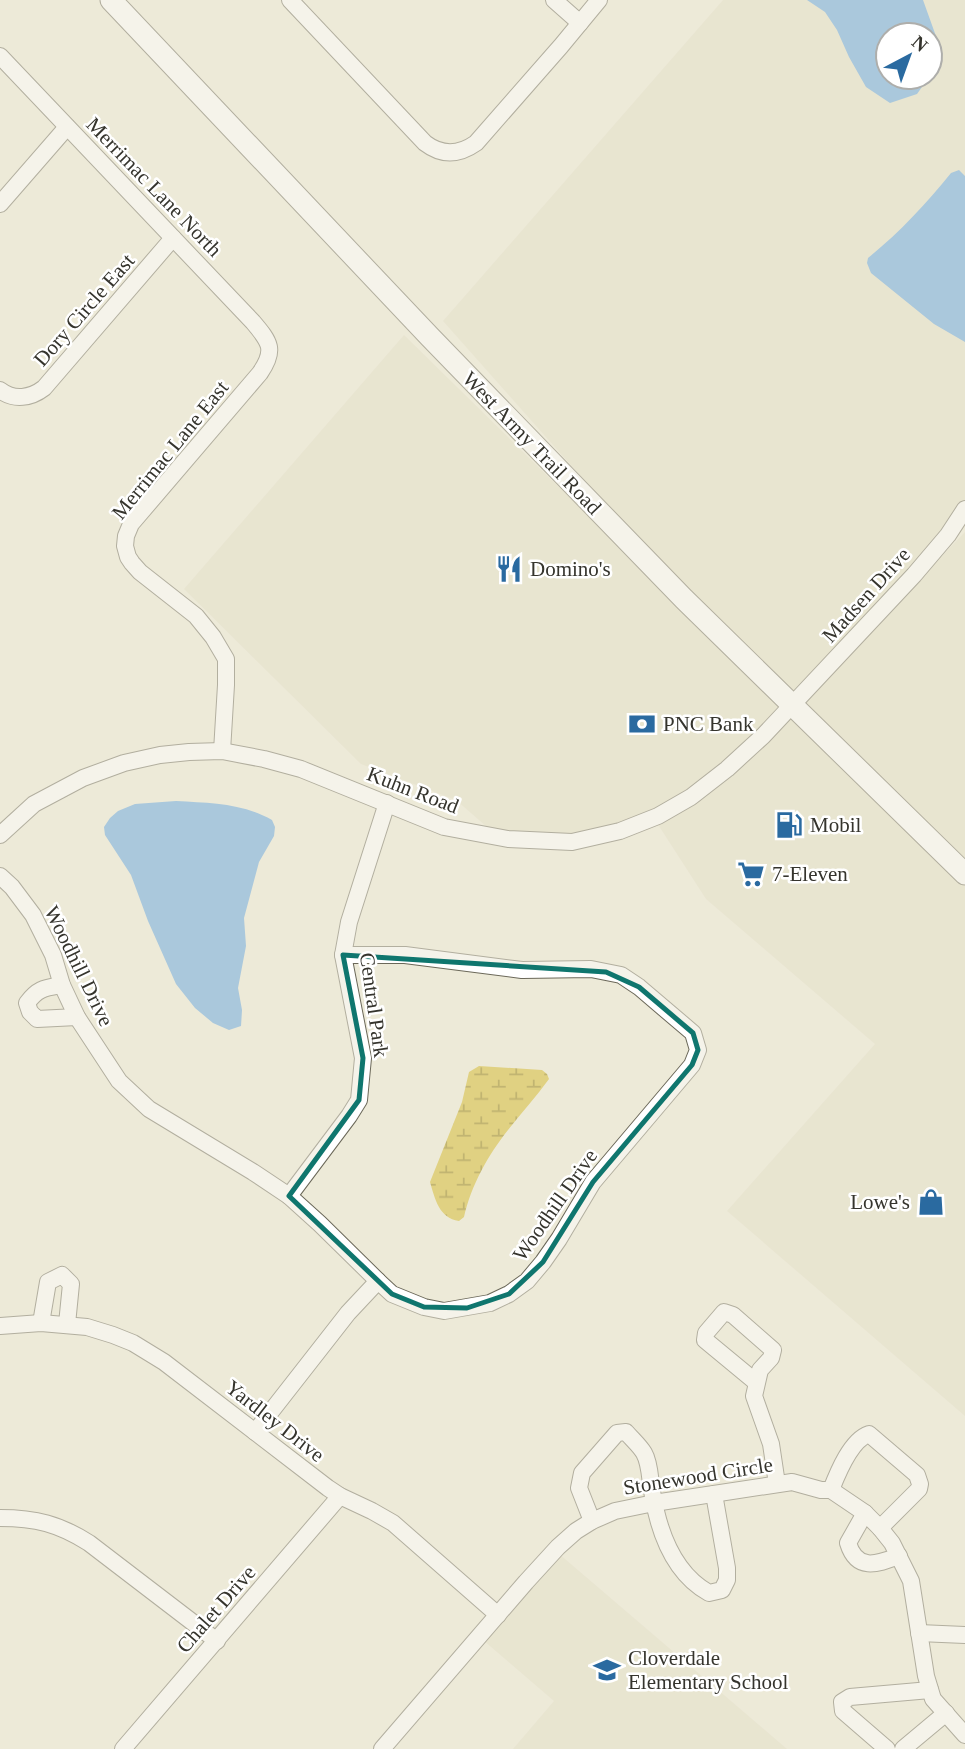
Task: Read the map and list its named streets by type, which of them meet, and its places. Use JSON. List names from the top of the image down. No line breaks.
{"streets":{"main road":["West Army Trail Road"],"street":["Merrimac Lane North","Dory Circle East","Merrimac Lane East","Madsen Drive","Kuhn Road","Woodhill Drive","Central Park","Yardley Drive","Stonewood Circle","Chalet Drive"]},"crossings":[["Merrimac Lane North","Dory Circle East"],["Merrimac Lane North","Merrimac Lane East"],["West Army Trail Road","Madsen Drive"],["West Army Trail Road","Kuhn Road"],["Merrimac Lane East","Kuhn Road"],["Madsen Drive","Kuhn Road"],["Kuhn Road","Central Park"],["Woodhill Drive","Central Park"],["Yardley Drive","Stonewood Circle"],["Yardley Drive","Chalet Drive"]],"places":{"restaurant":["Domino's"],"bank":["PNC Bank"],"fuel station":["Mobil"],"supermarket":["7-Eleven"],"shop":["Lowe's"],"school or university":["Cloverdale Elementary School"]},"north":"top right"}
